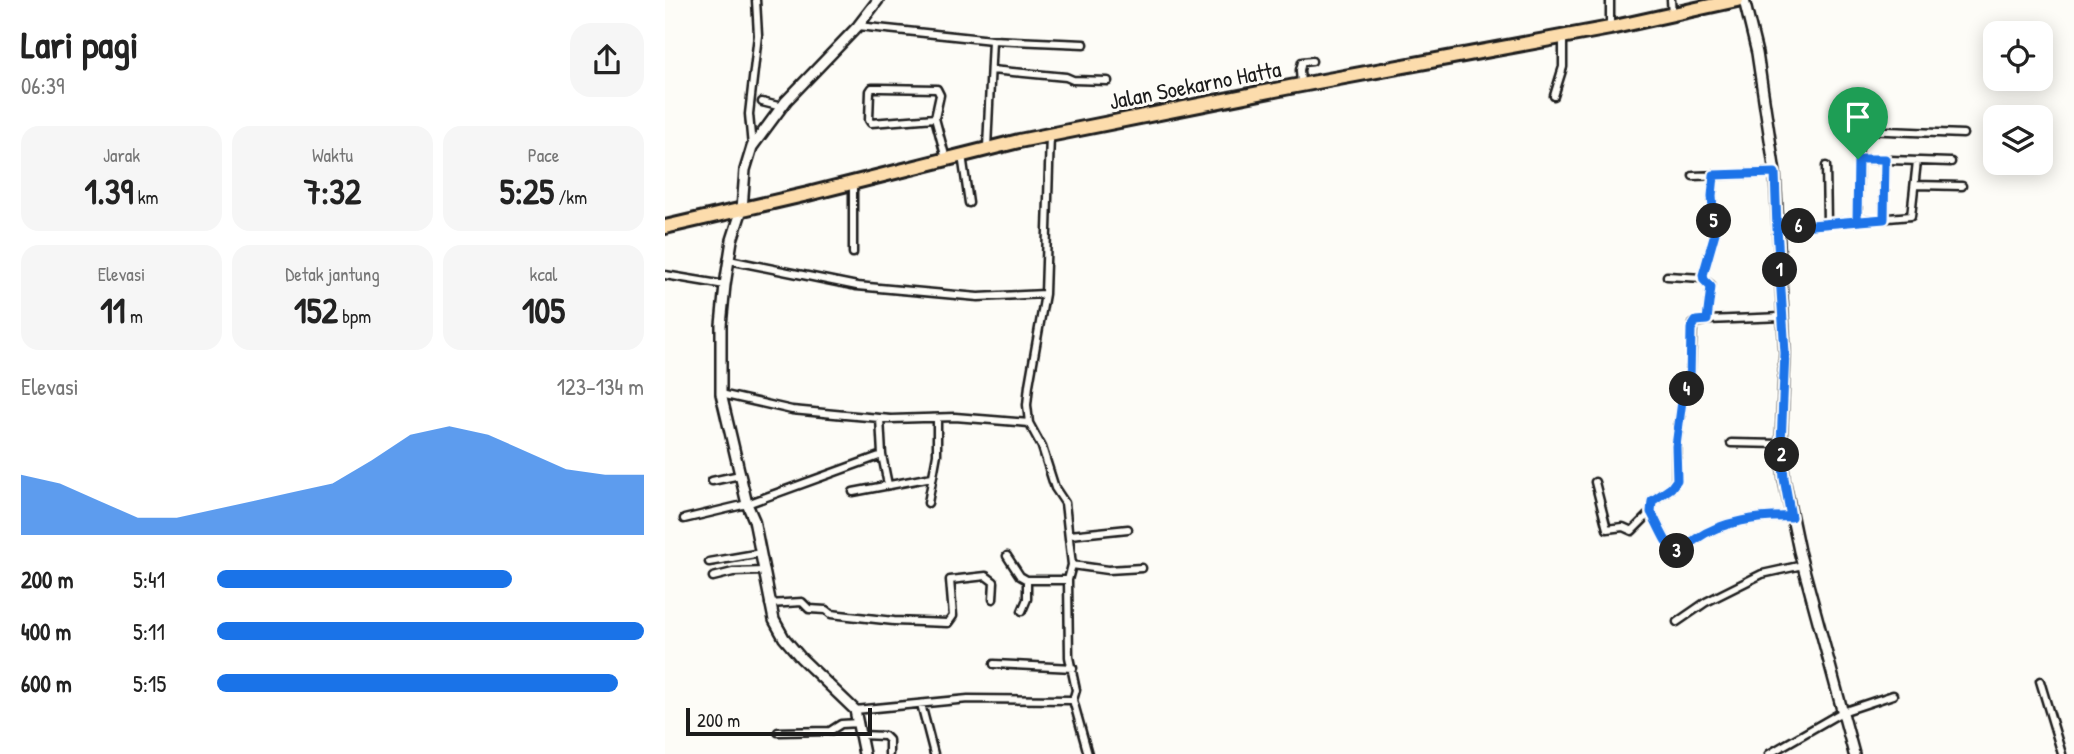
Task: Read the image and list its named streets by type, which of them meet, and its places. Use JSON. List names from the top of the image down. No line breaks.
{"streets":{"highway":["Jalan Soekarno Hatta"]},"scale_bar":"200 m","page":{"heading":["Lari pagi","06:39"],"stats":[["Jarak","1.39 km"],["Waktu","7:32"],["Pace","5:25 /km"],["Elevasi","11 m"],["Detak jantung","152 bpm"],["kcal","105"]],"pins":["5","6","1","4","2","3"],"chart":["Elevasi","123–134 m"],"list":[{"name":"200 m","note":"5:41"},{"name":"400 m","note":"5:11"},{"name":"600 m","note":"5:15"}],"scale":"200 m"}}
